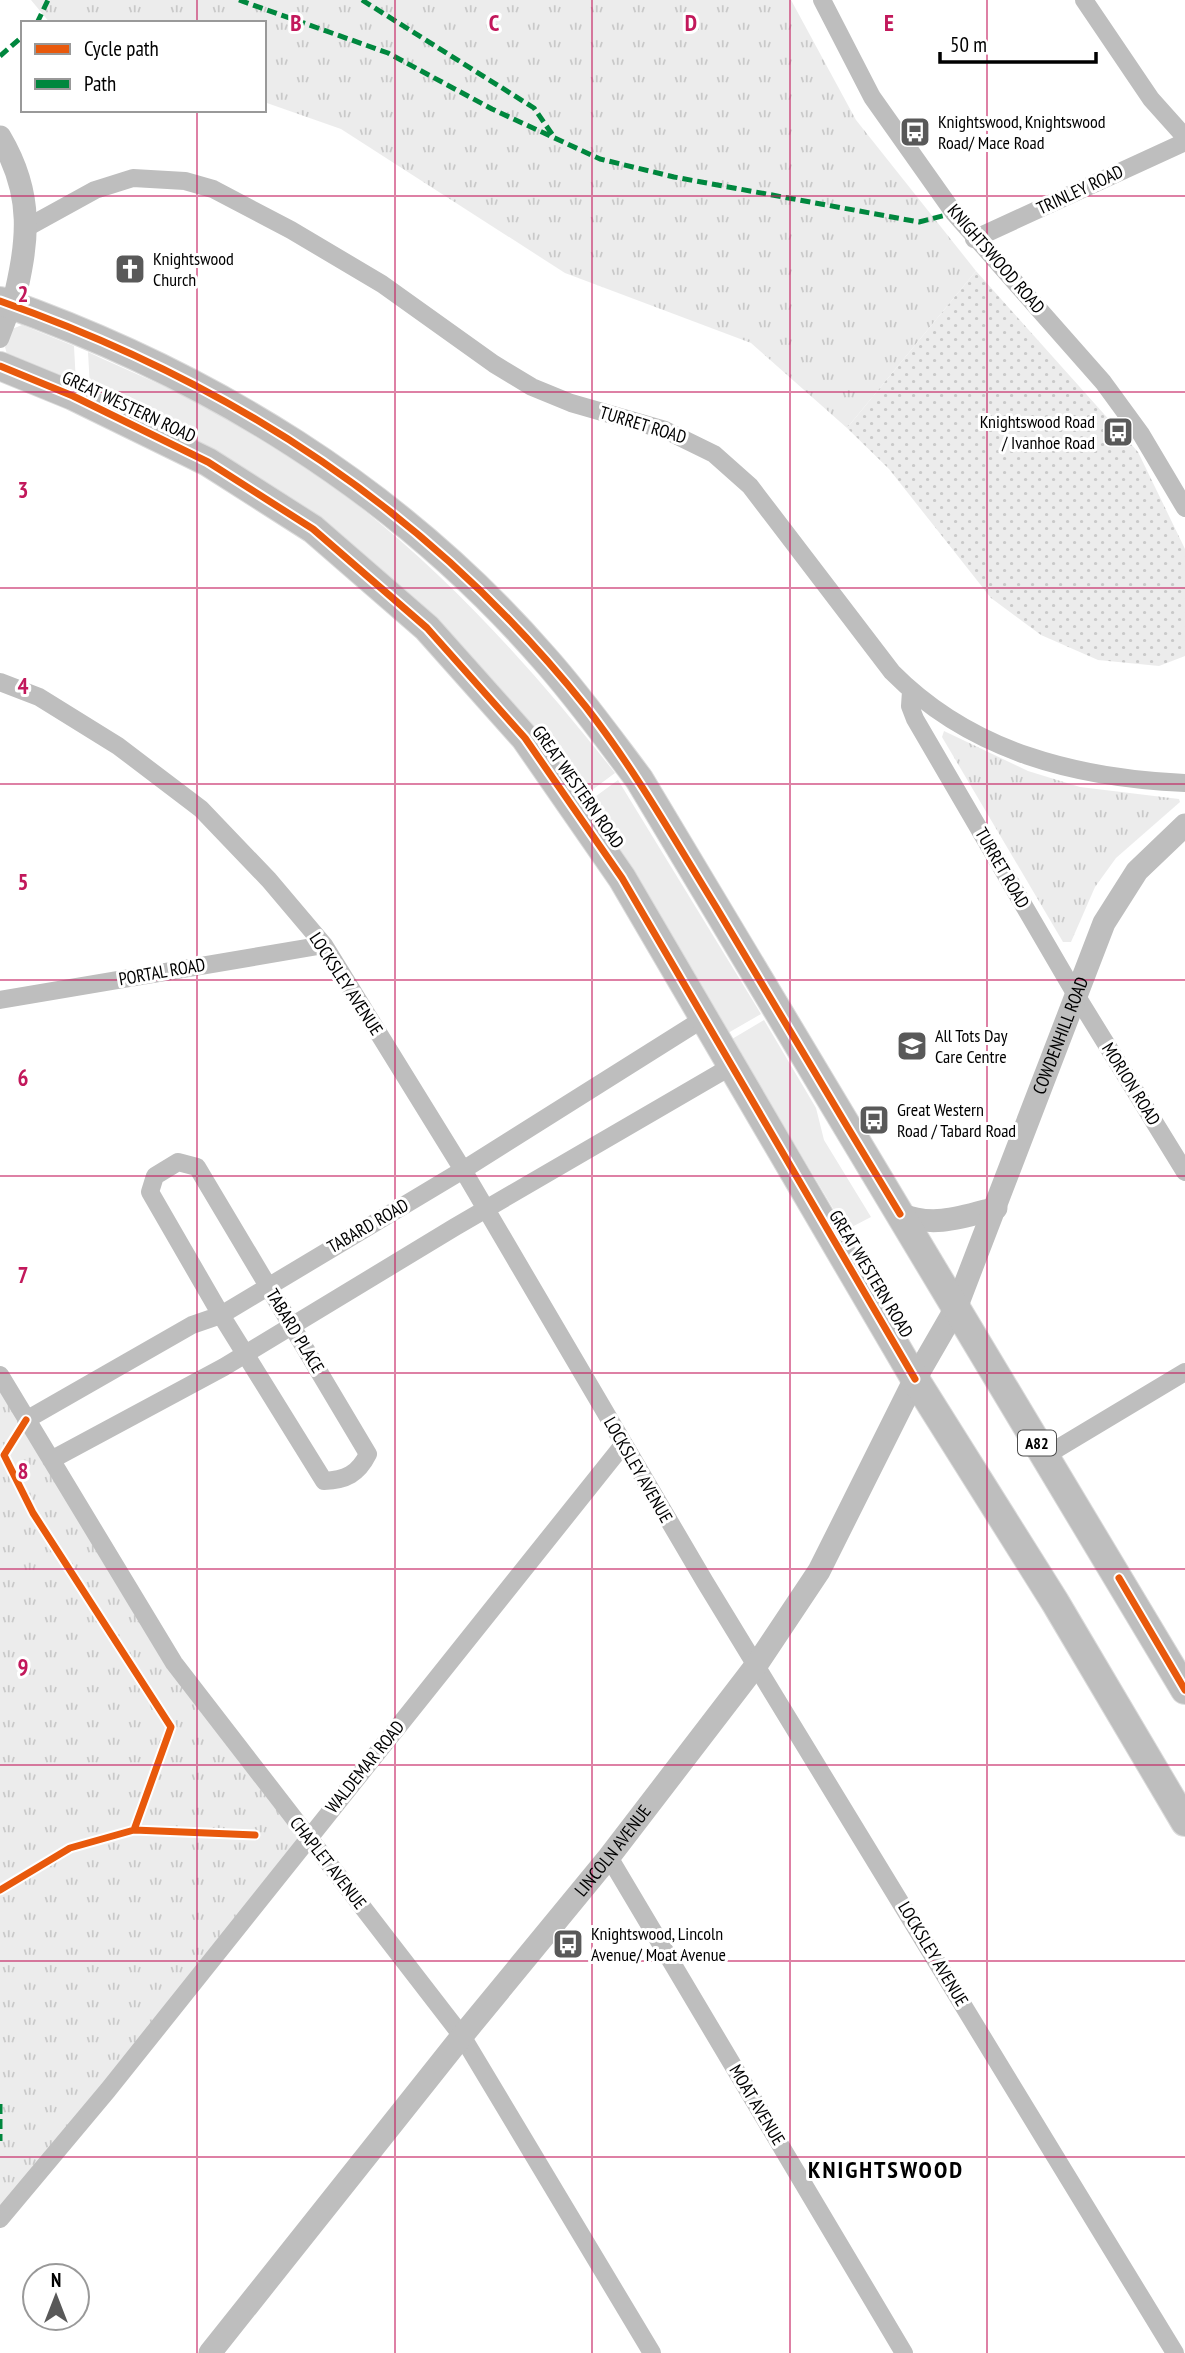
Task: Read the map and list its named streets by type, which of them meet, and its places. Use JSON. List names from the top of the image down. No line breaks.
{"streets":{"main road":["GREAT WESTERN ROAD","A82"],"street":["TRINLEY ROAD","KNIGHTSWOOD ROAD","TURRET ROAD","PORTAL ROAD","LOCKSLEY AVENUE","COWDENHILL ROAD","MORION ROAD","TABARD ROAD","TABARD PLACE","WALDEMAR ROAD","LINCOLN AVENUE","CHAPLET AVENUE","MOAT AVENUE"]},"crossings":[["TRINLEY ROAD","KNIGHTSWOOD ROAD"],["GREAT WESTERN ROAD","TABARD ROAD"],["GREAT WESTERN ROAD","LINCOLN AVENUE"],["TURRET ROAD","COWDENHILL ROAD"],["TURRET ROAD","MORION ROAD"],["PORTAL ROAD","LOCKSLEY AVENUE"],["LOCKSLEY AVENUE","TABARD ROAD"],["LOCKSLEY AVENUE","WALDEMAR ROAD"],["LOCKSLEY AVENUE","LINCOLN AVENUE"],["COWDENHILL ROAD","MORION ROAD"],["COWDENHILL ROAD","A82"],["COWDENHILL ROAD","LINCOLN AVENUE"],["TABARD ROAD","TABARD PLACE"],["TABARD ROAD","CHAPLET AVENUE"],["A82","LINCOLN AVENUE"],["WALDEMAR ROAD","CHAPLET AVENUE"],["LINCOLN AVENUE","CHAPLET AVENUE"],["LINCOLN AVENUE","MOAT AVENUE"]],"districts":["KNIGHTSWOOD"],"places":{"bus stop":["Knightswood, Knightswood Road/ Mace Road","Knightswood Road / Ivanhoe Road","Great Western Road / Tabard Road","Knightswood, Lincoln Avenue/ Moat Avenue"],"church":["Knightswood Church"],"school or university":["All Tots Day Care Centre"]},"legend":["Cycle path","Path"],"scale_bar":"50 m","north":"top","grid":{"columns":["B","C","D","E"],"rows":["2","3","4","5","6","7","8","9"]}}
